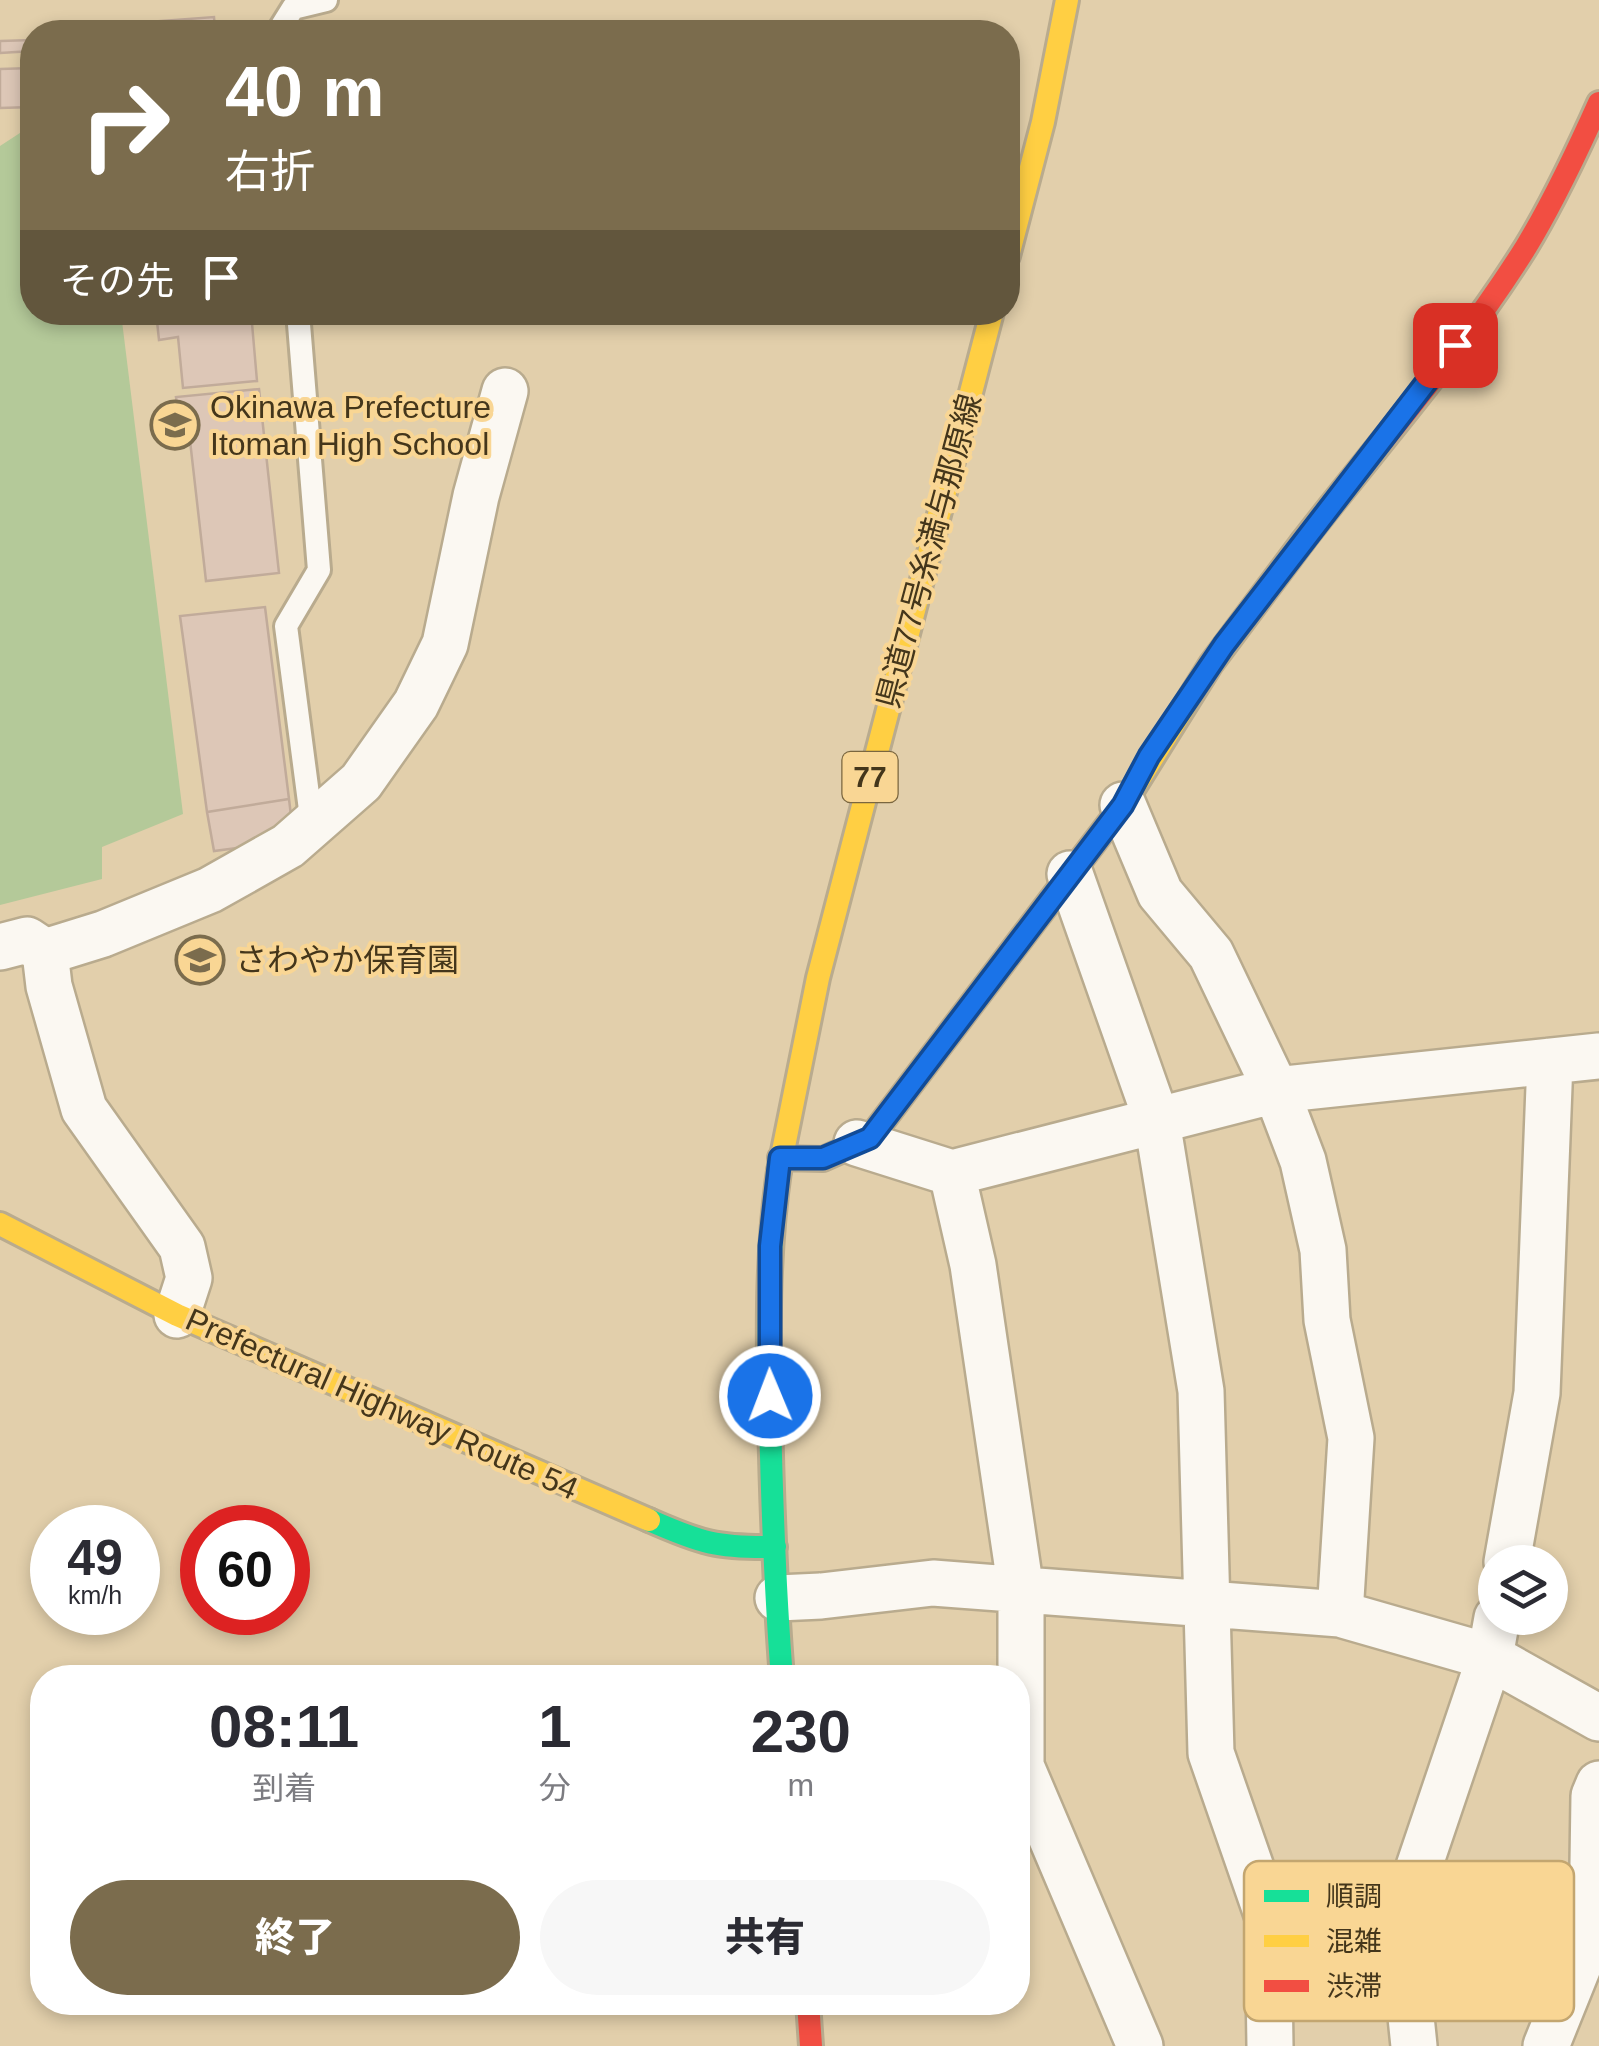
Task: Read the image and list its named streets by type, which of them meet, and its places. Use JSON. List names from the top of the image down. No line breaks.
{"streets":{"main road":["県道77号糸満与那原線","77","Prefectural Highway Route 54"]},"crossings":[["県道77号糸満与那原線","Prefectural Highway Route 54"]],"places":{"school or university":["Okinawa Prefecture Itoman High School","さわやか保育園"]},"legend":["順調","混雑","渋滞"],"page":{"turn":["40 m","右折"],"then":"その先","speed":"49 km/h","limit":"60","eta":["08:11","到着","1","分","230","m"],"buttons":["終了","共有"]}}
